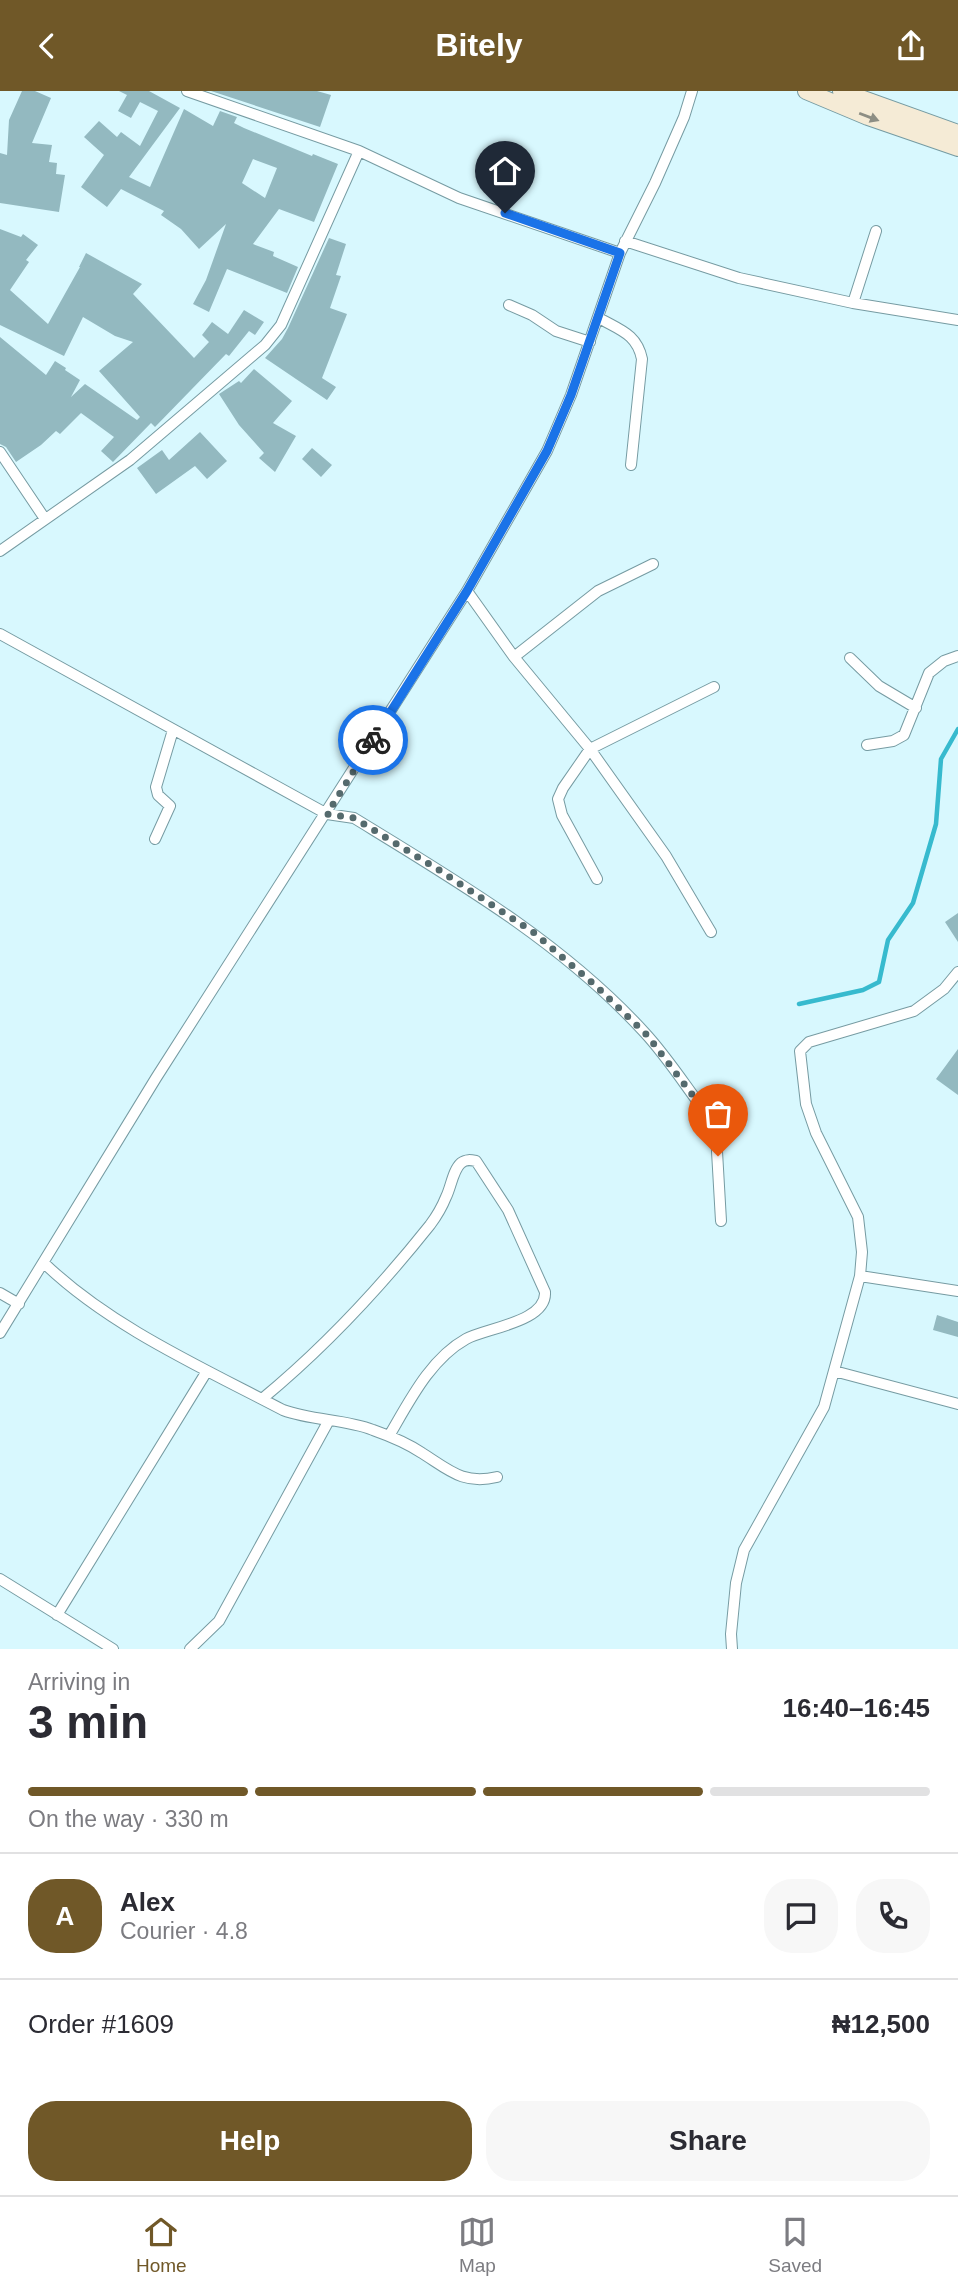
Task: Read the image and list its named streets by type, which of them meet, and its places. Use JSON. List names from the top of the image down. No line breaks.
{"page":{"header":"Bitely","heading":["3 min","Arriving in","16:40–16:45"],"panel":["Alex","Courier · 4.8","Order #1609","₦12,500"],"bar":"On the way · 330 m","round":"A","buttons":["Help","Share"],"tabs":["Home","Map","Saved"]}}
